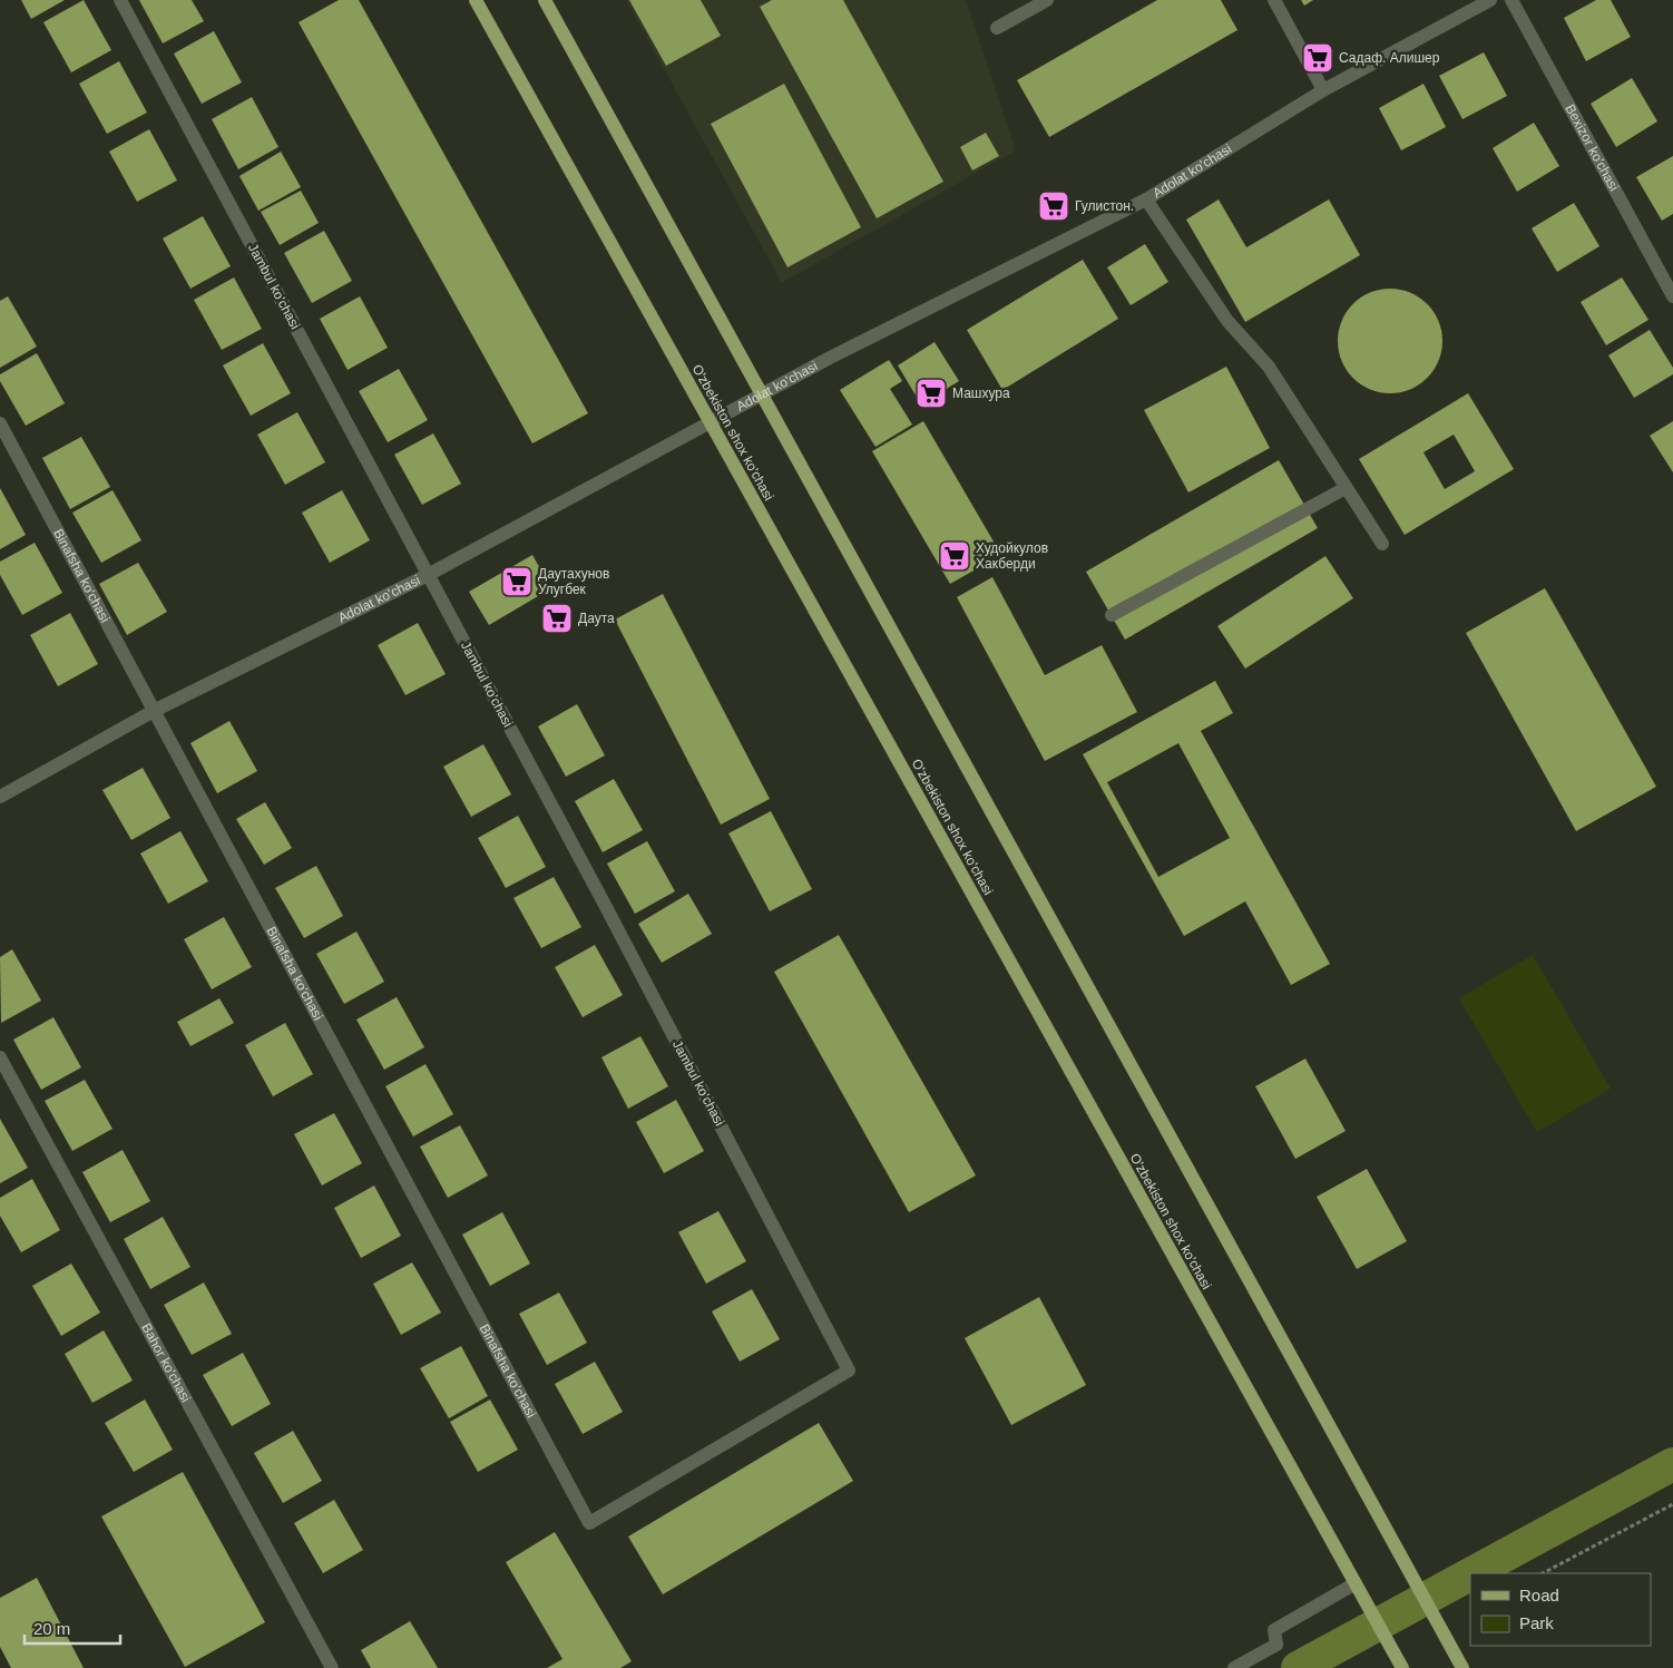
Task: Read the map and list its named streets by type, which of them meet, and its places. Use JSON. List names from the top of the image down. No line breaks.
{"streets":{"main road":["O'zbekiston shox ko'chasi"],"street":["Bexizor ko'chasi","Adolat ko'chasi","Jambul ko'chasi","Binafsha ko'chasi","Bahor ko'chasi"]},"crossings":[["Adolat ko'chasi","Jambul ko'chasi"],["Adolat ko'chasi","O'zbekiston shox ko'chasi"],["Adolat ko'chasi","Binafsha ko'chasi"],["Jambul ko'chasi","Binafsha ko'chasi"]],"places":{"supermarket":["Садаф. Алишер","Гулистон.","Машхура","Худойкулов Хакберди","Даутахунов Улугбек","Даута"]},"legend":["Road","Park"],"scale_bar":"20 m"}
